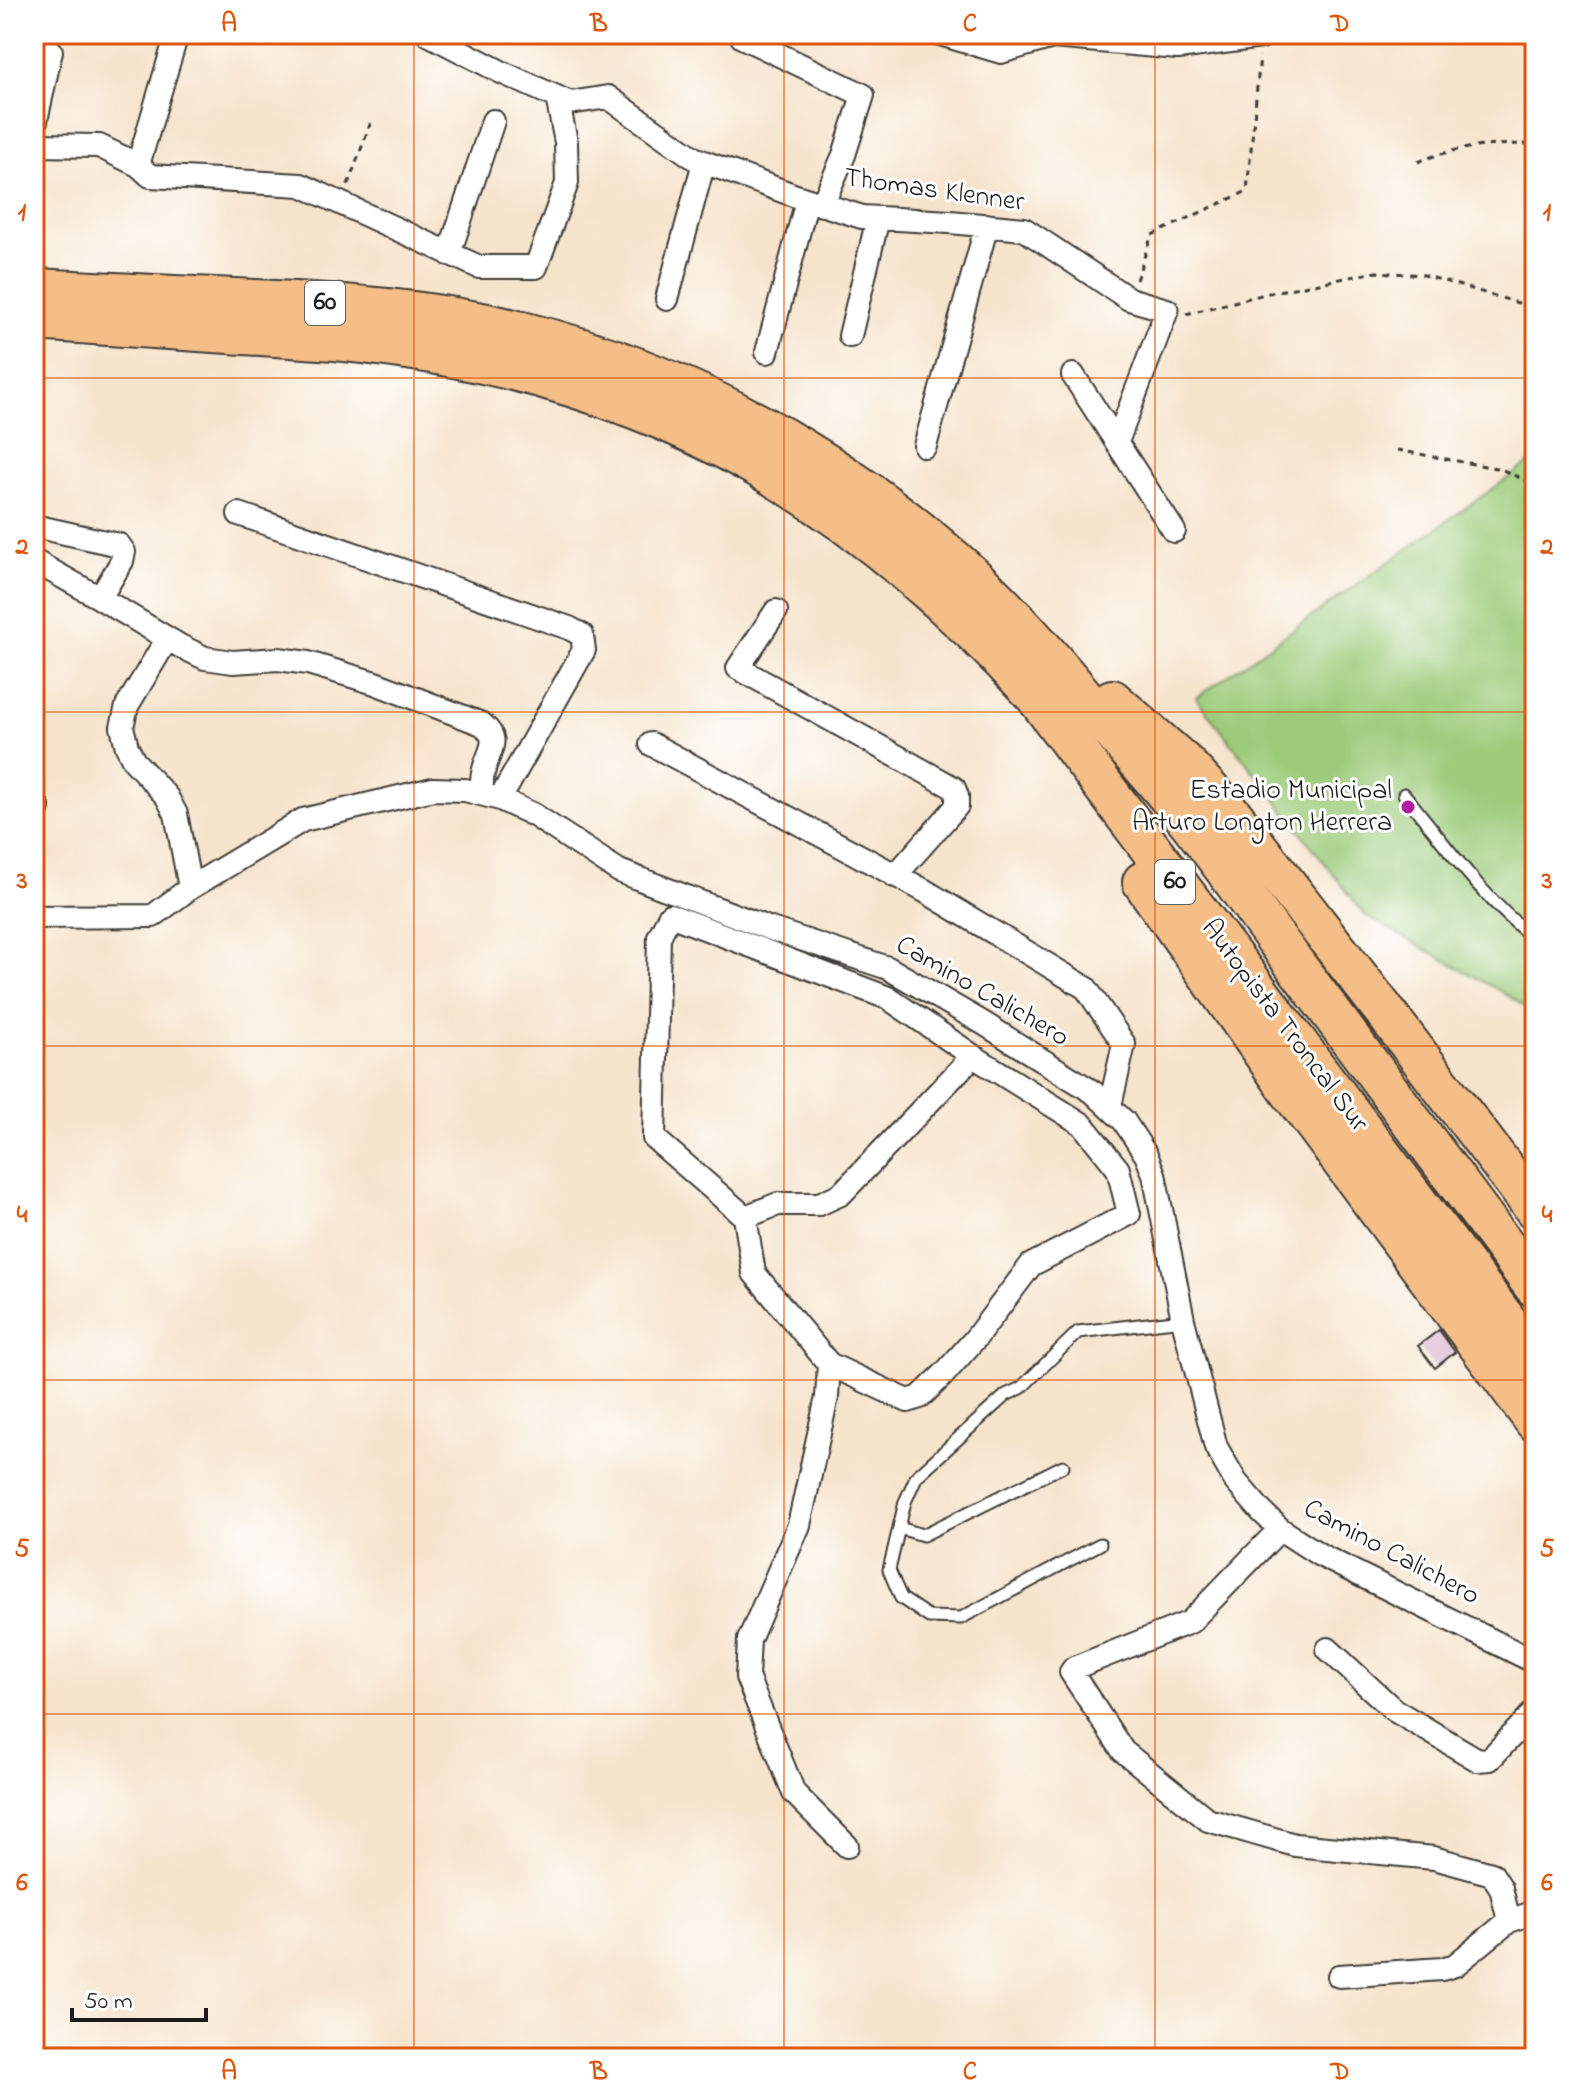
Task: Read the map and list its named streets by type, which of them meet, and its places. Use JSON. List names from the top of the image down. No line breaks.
{"streets":{"highway":["60","Autopista Troncal Sur"],"street":["Thomas Klenner","Camino Calichero"]},"places":["Estadio Municipal Arturo Longton Herrera"],"scale_bar":"50 m","grid":{"columns":["A","B","C","D"],"rows":["1","2","3","4","5","6"]}}
